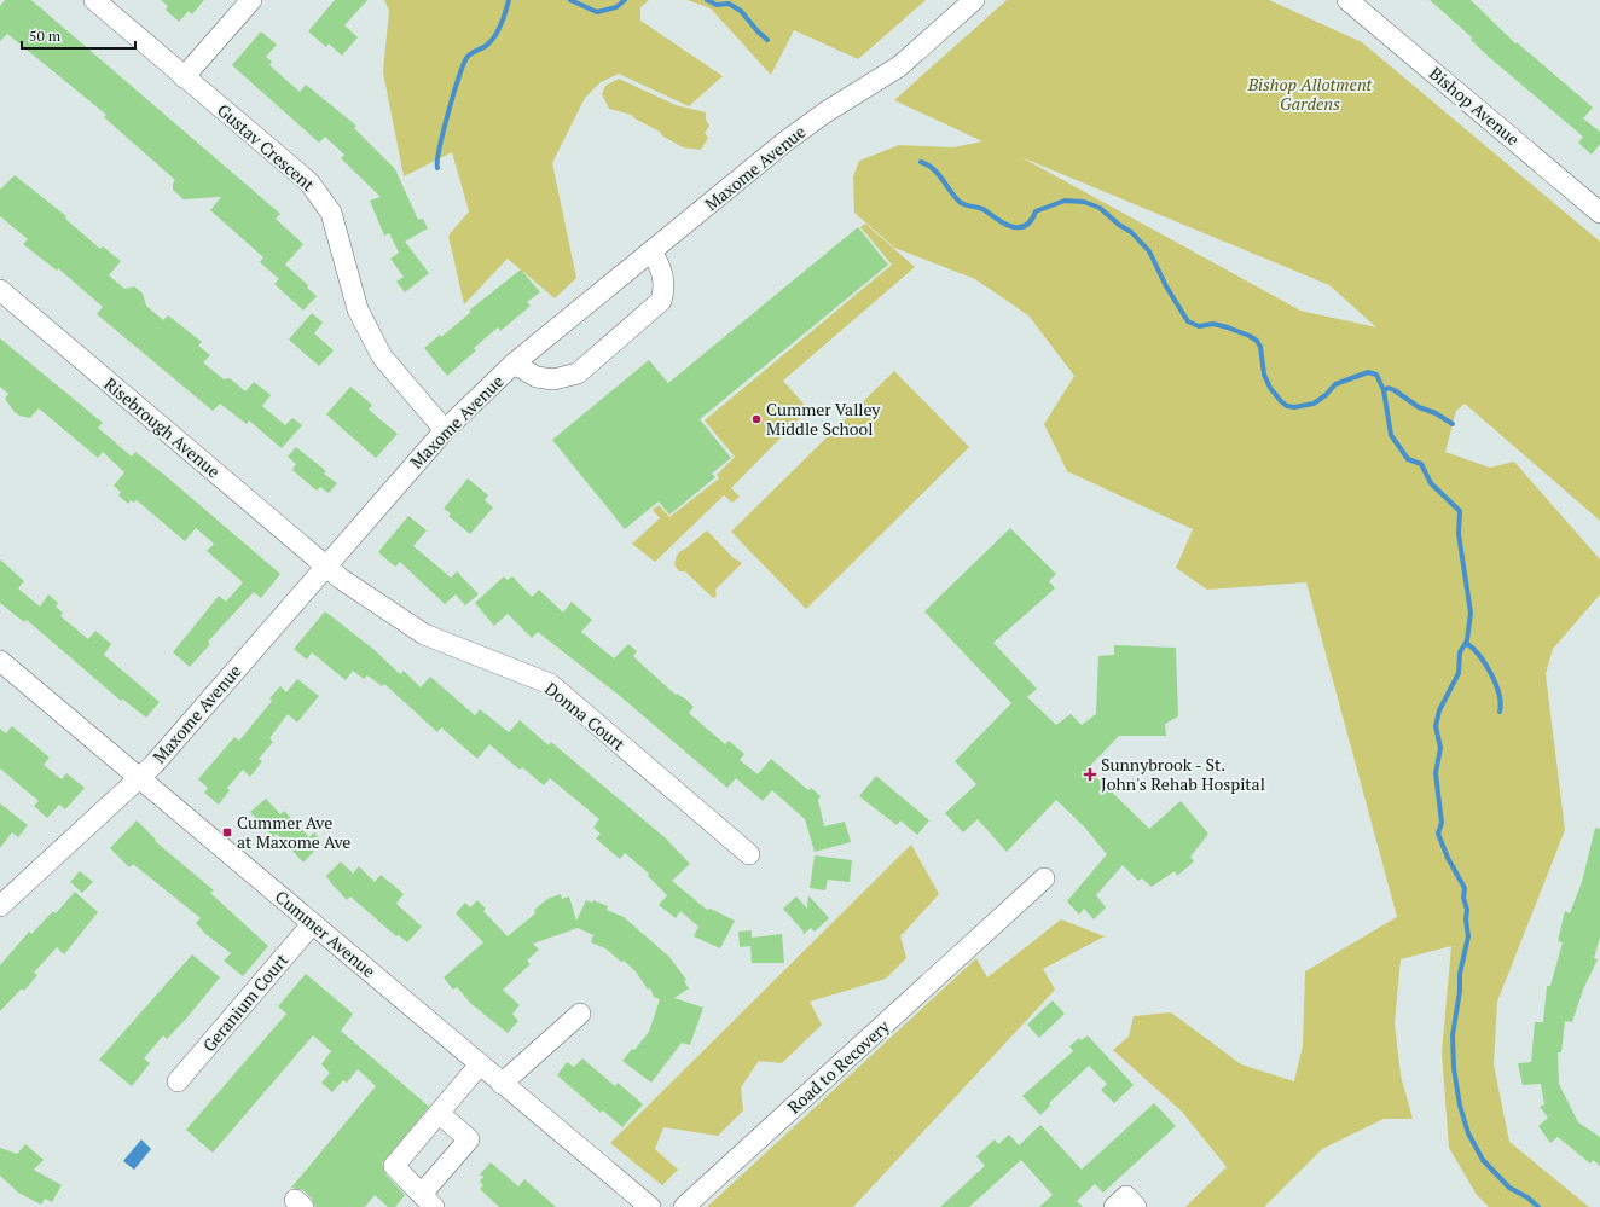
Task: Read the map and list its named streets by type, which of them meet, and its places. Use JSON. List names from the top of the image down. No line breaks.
{"streets":{"street":["Bishop Avenue","Gustav Crescent","Maxome Avenue","Risebrough Avenue","Donna Court","Cummer Avenue","Geranium Court","Road to Recovery"]},"crossings":[["Gustav Crescent","Maxome Avenue"],["Maxome Avenue","Risebrough Avenue"],["Maxome Avenue","Donna Court"],["Maxome Avenue","Cummer Avenue"],["Risebrough Avenue","Donna Court"],["Cummer Avenue","Geranium Court"]],"parks":["Bishop Allotment Gardens"],"places":{"other":["Cummer Valley Middle School"],"health":["Sunnybrook - St. John's Rehab Hospital"],"transit":["Cummer Ave at Maxome Ave"]},"scale_bar":"50 m"}
